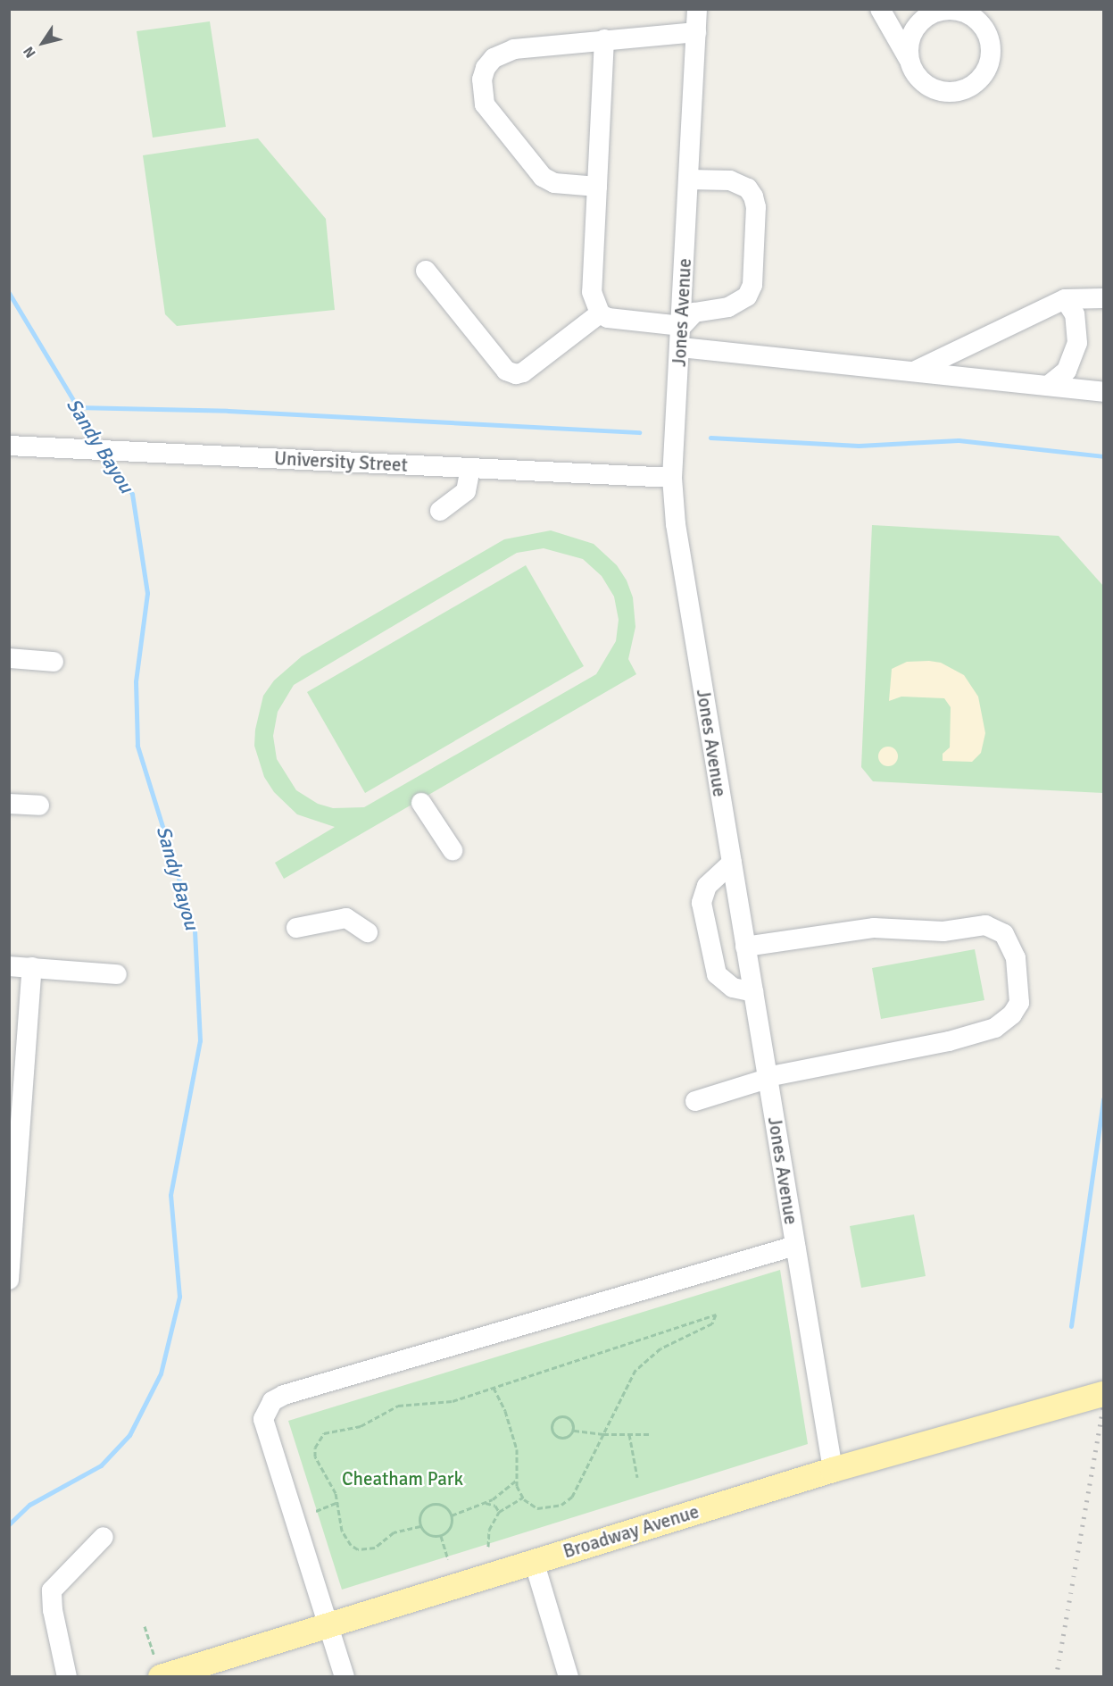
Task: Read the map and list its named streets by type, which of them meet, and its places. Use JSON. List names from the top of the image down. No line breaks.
{"streets":{"main road":["Broadway Avenue"],"street":["Jones Avenue","University Street"]},"crossings":[["Jones Avenue","University Street"],["Jones Avenue","Broadway Avenue"]],"water":["Sandy Bayou"],"parks":["Cheatham Park"],"north":"bottom left"}
